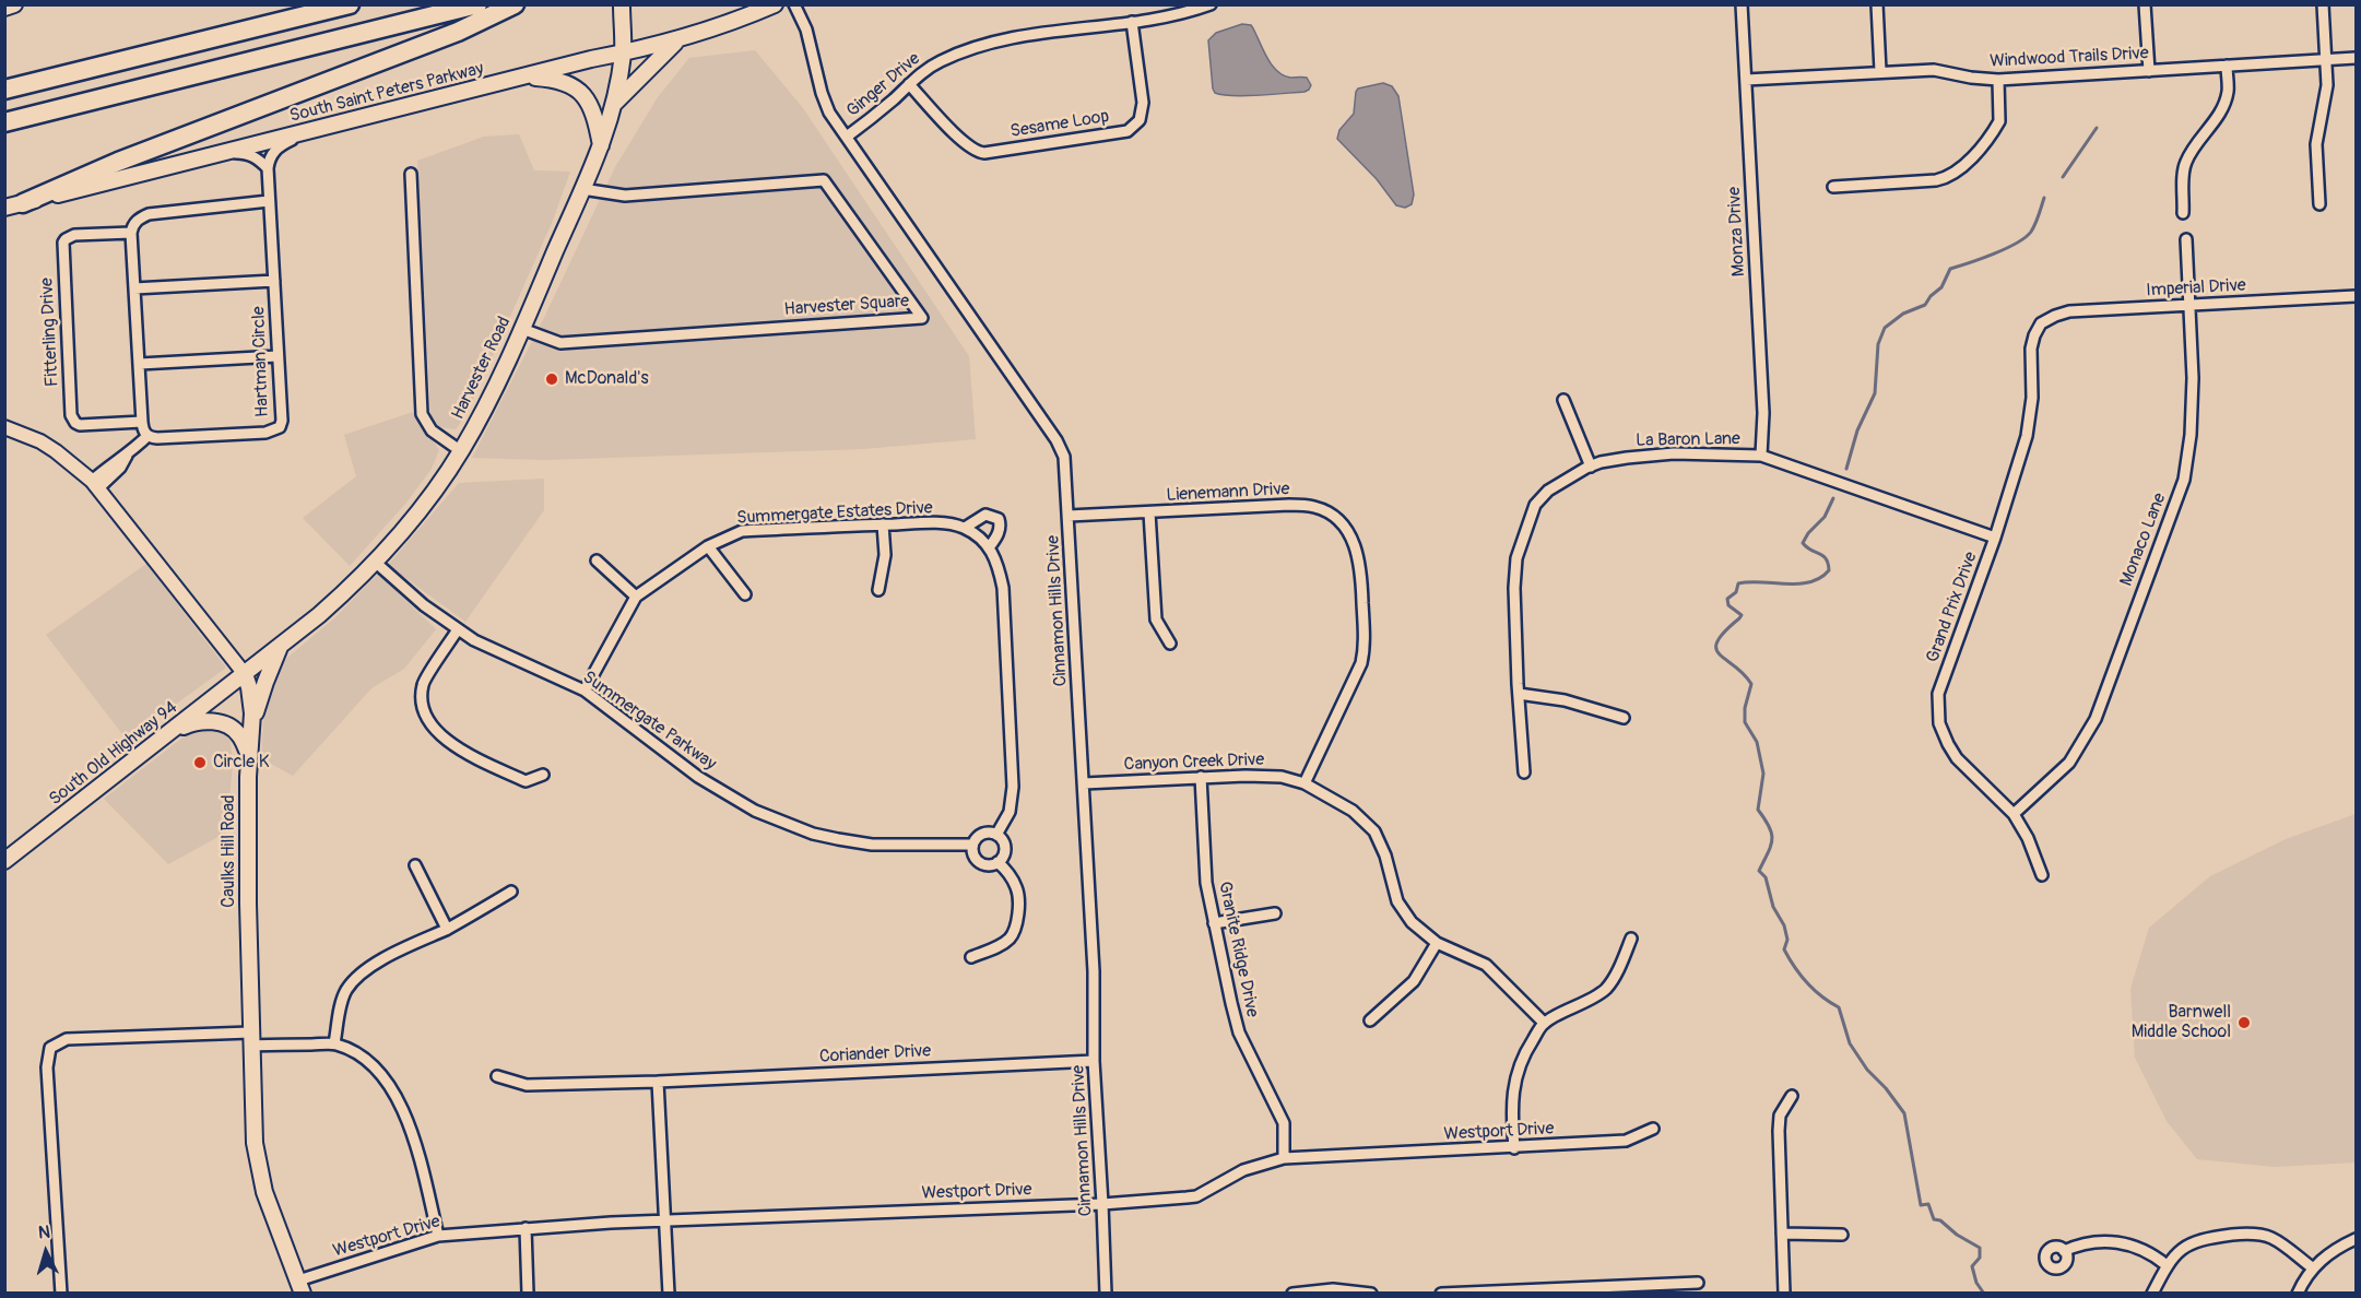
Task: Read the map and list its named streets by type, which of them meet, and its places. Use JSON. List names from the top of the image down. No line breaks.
{"streets":{"main road":["South Saint Peters Parkway","Harvester Road","South Old Highway 94","Caulks Hill Road"],"street":["Windwood Trails Drive","Ginger Drive","Sesame Loop","Monza Drive","Imperial Drive","Harvester Square","Fitterling Drive","Hartman Circle","La Baron Lane","Lienemann Drive","Summergate Estates Drive","Monaco Lane","Grand Prix Drive","Cinnamon Hills Drive","Summergate Parkway","Canyon Creek Drive","Granite Ridge Drive","Coriander Drive","Westport Drive"]},"crossings":[["Windwood Trails Drive","Monza Drive"],["Ginger Drive","Sesame Loop"],["Ginger Drive","Cinnamon Hills Drive"],["South Saint Peters Parkway","Harvester Road"],["Monza Drive","La Baron Lane"],["Imperial Drive","Monaco Lane"],["Imperial Drive","Grand Prix Drive"],["Harvester Square","Harvester Road"],["Harvester Road","Summergate Parkway"],["Harvester Road","South Old Highway 94"],["Harvester Road","Caulks Hill Road"],["La Baron Lane","Grand Prix Drive"],["Lienemann Drive","Cinnamon Hills Drive"],["Lienemann Drive","Canyon Creek Drive"],["Summergate Estates Drive","Summergate Parkway"],["Monaco Lane","Grand Prix Drive"],["Cinnamon Hills Drive","Canyon Creek Drive"],["Cinnamon Hills Drive","Coriander Drive"],["Cinnamon Hills Drive","Westport Drive"],["South Old Highway 94","Caulks Hill Road"],["Canyon Creek Drive","Granite Ridge Drive"],["Caulks Hill Road","Westport Drive"],["Granite Ridge Drive","Westport Drive"]],"places":["McDonald's","Circle K","Barnwell Middle School"],"north":"top"}
